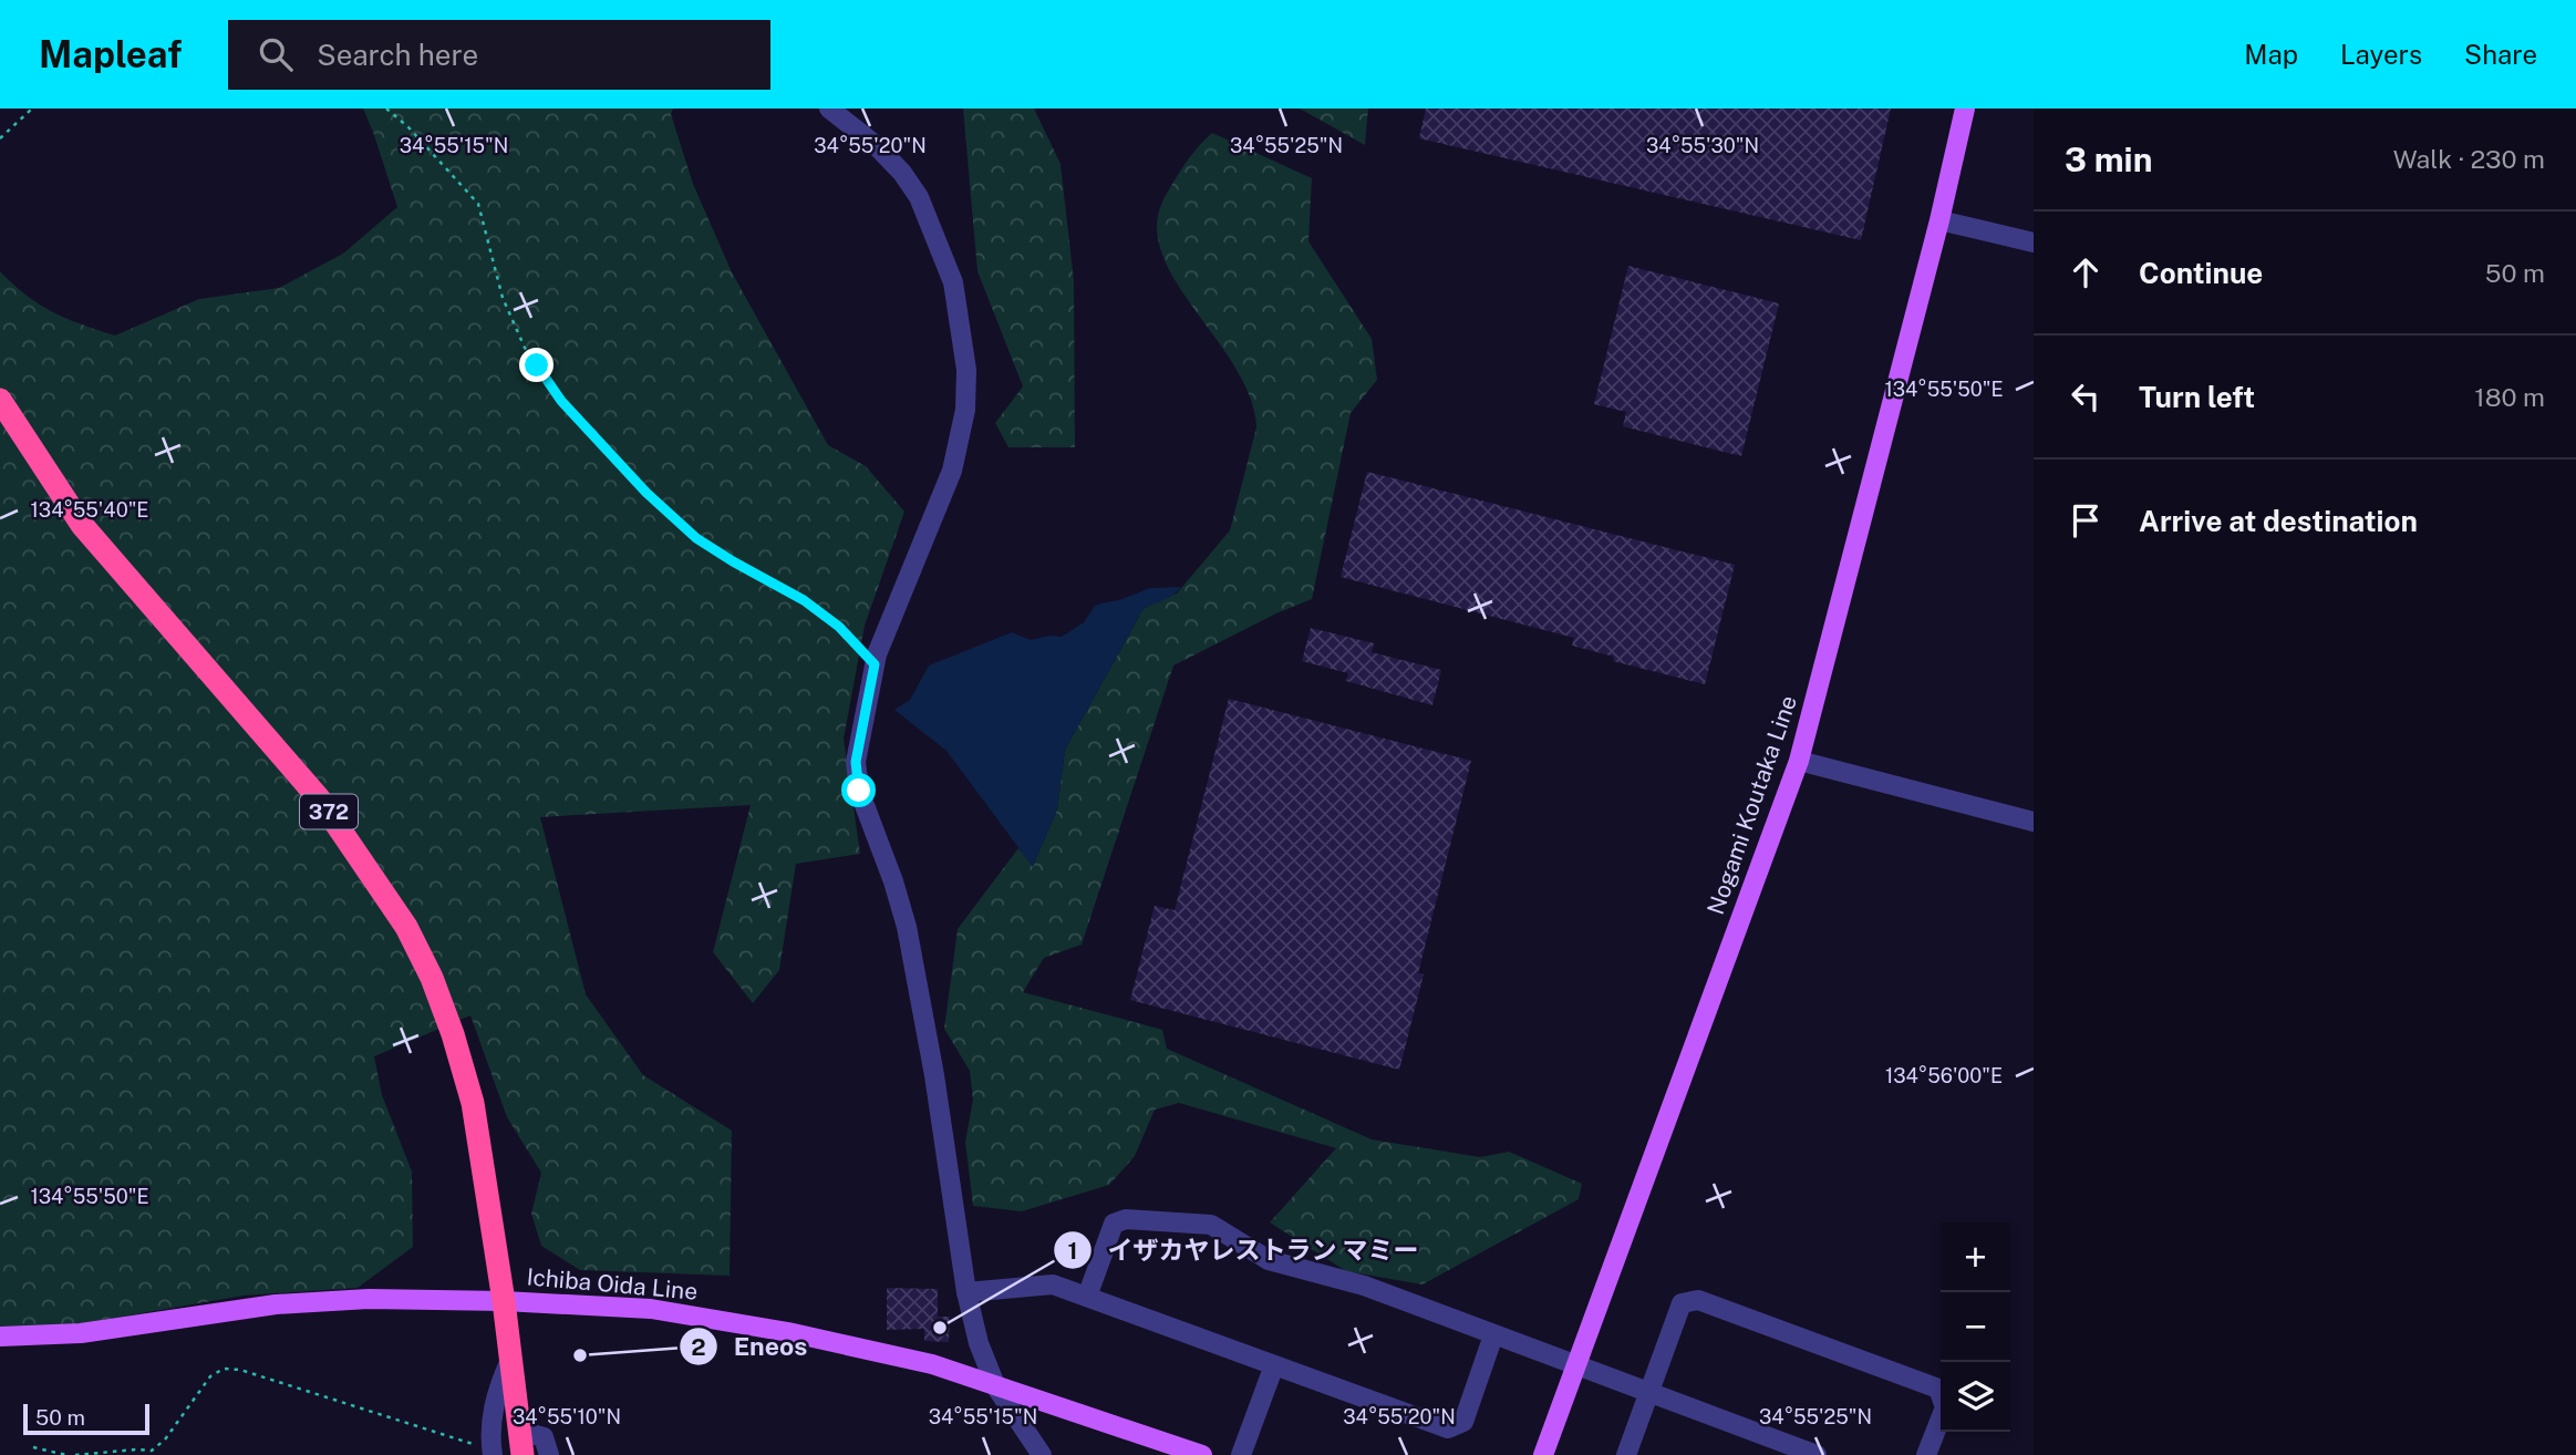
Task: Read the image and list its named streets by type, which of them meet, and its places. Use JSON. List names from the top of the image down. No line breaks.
{"streets":{"highway":["372"],"main road":["Nogami Koutaka Line","Ichiba Oida Line"]},"crossings":[["372","Ichiba Oida Line"]],"places":["イザカヤレストラン マミー","Eneos"],"scale_bar":"50 m","page":{"header":"Mapleaf","search":"Search here","nav":["Map","Layers","Share"],"heading":["3 min","Walk · 230 m"],"list":[["Continue","50 m"],["Turn left","180 m"],"Arrive at destination"],"map_buttons":["+","−"],"scale":"50 m"},"coordinates":["34°55'15\"N","34°55'20\"N","34°55'25\"N","34°55'30\"N","134°55'50\"E","134°55'40\"E","134°56'00\"E","34°55'10\"N"]}
